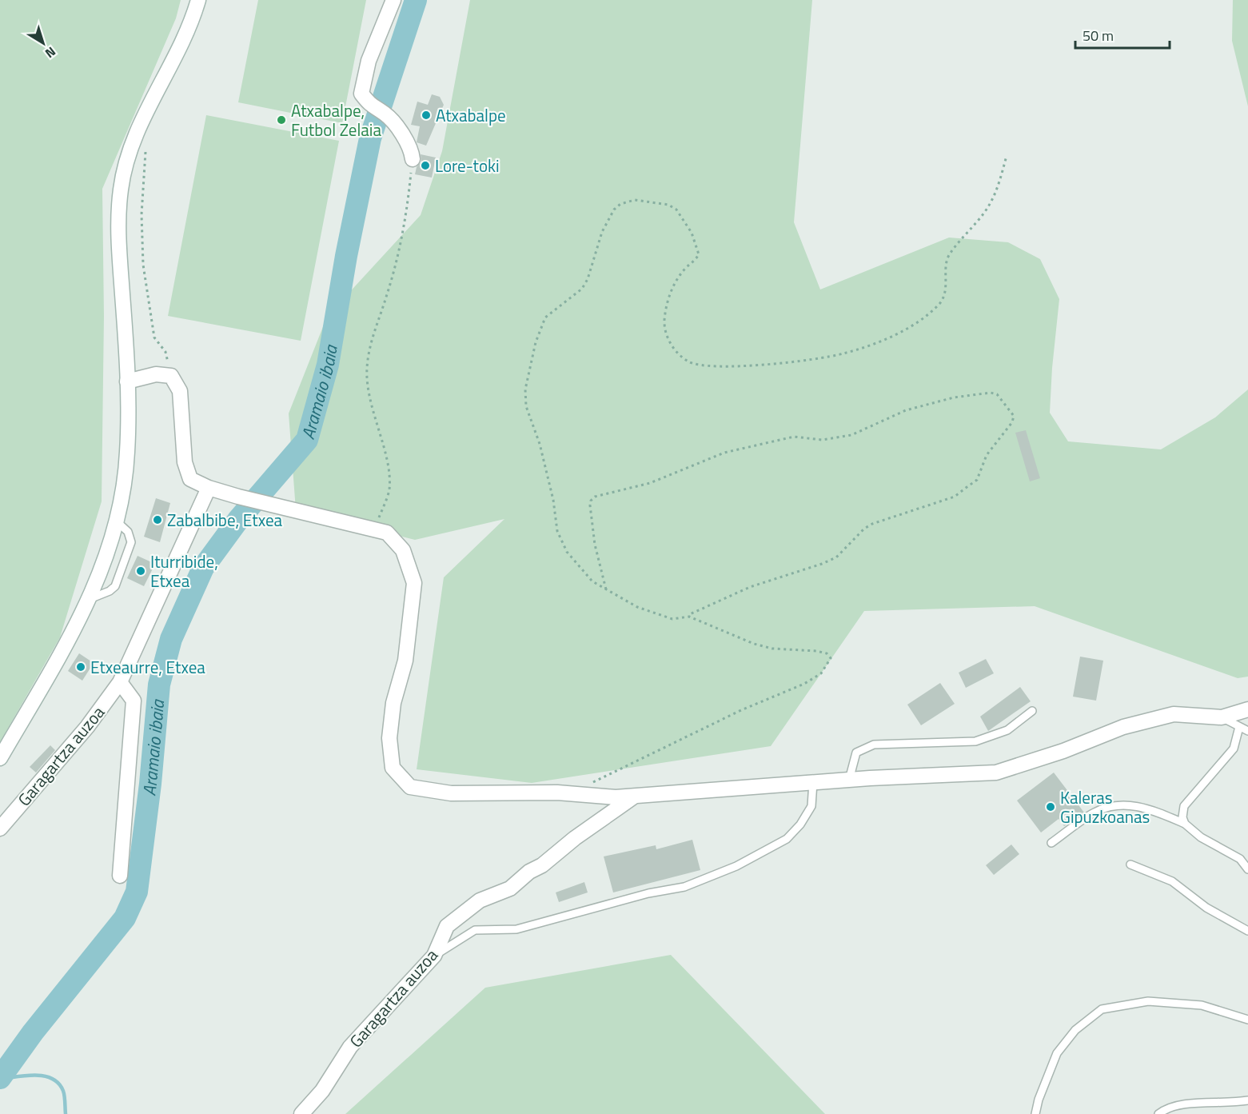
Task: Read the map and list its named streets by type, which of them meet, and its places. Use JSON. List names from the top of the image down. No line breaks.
{"streets":{"street":["Garagartza auzoa"]},"water":["Aramaio ibaia"],"places":["Atxabalpe","Atxabalpe, Futbol Zelaia","Lore-toki","Zabalbibe, Etxea","Iturribide, Etxea","Etxeaurre, Etxea","Kaleras Gipuzkoanas"],"scale_bar":"50 m","north":"bottom right"}
